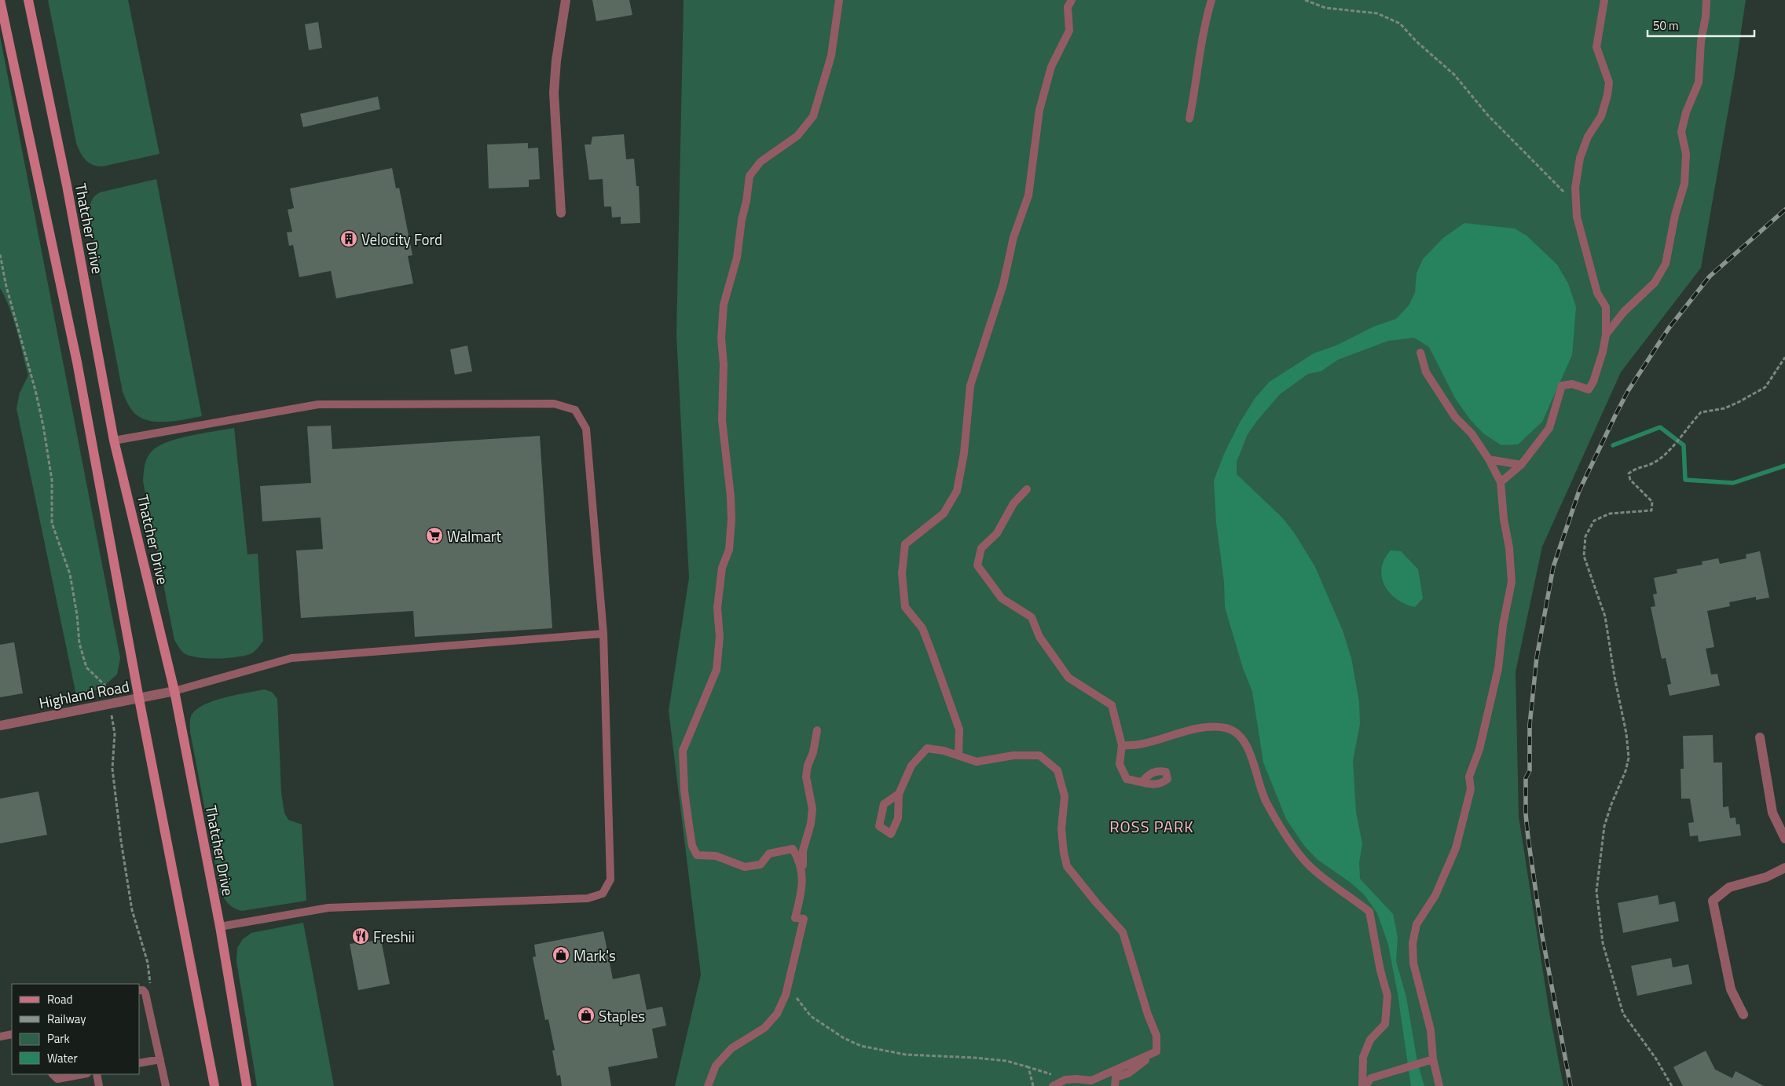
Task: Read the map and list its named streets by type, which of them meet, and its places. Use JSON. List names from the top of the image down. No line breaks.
{"streets":{"main road":["Thatcher Drive"],"street":["Highland Road"]},"crossings":[["Thatcher Drive","Highland Road"]],"districts":["ROSS PARK"],"places":{"building":["Velocity Ford"],"supermarket":["Walmart"],"restaurant":["Freshii"],"shop":["Mark's","Staples"]},"legend":["Road","Railway","Park","Water"],"scale_bar":"50 m"}
